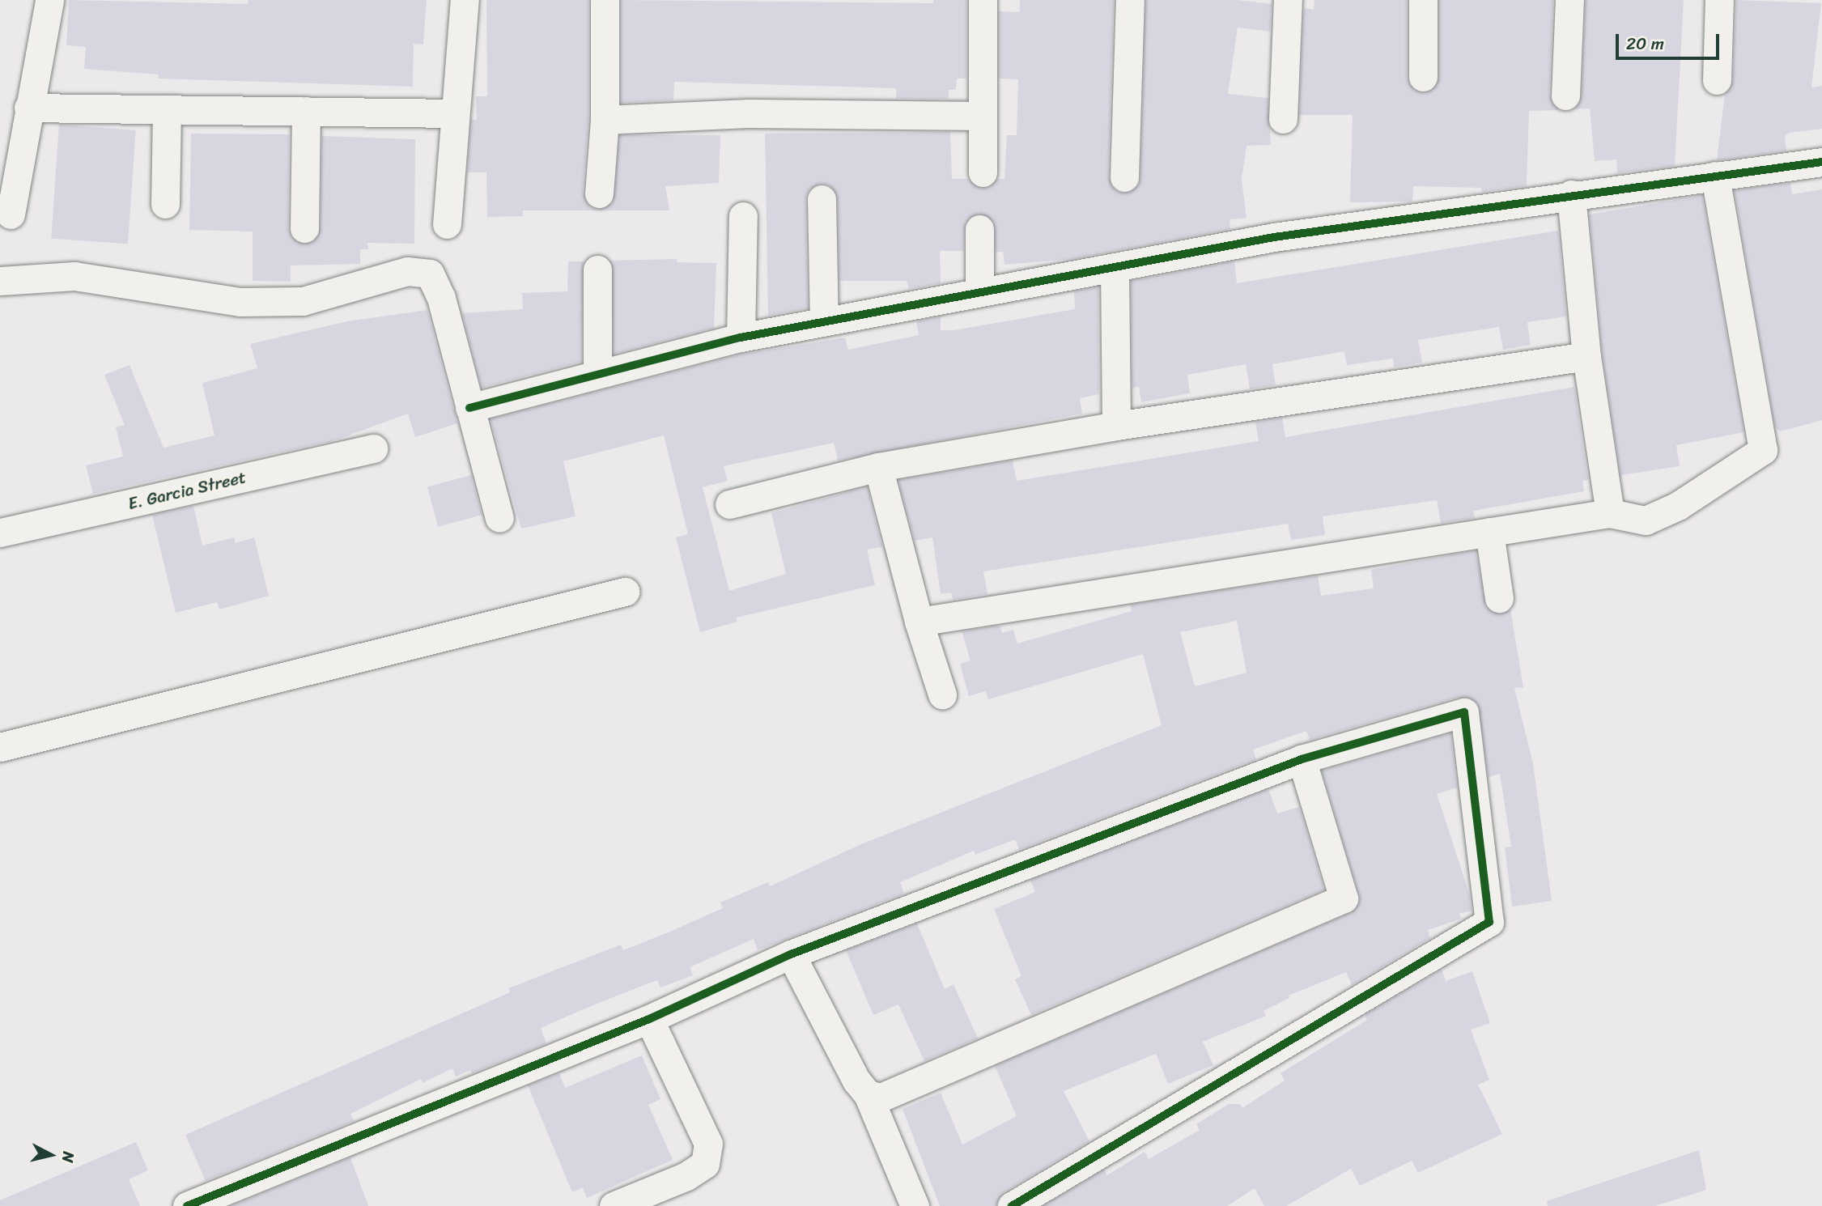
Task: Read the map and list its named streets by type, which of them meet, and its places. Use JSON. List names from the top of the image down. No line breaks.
{"streets":{"street":["E. Garcia Street"]},"scale_bar":"20 m","north":"right"}
